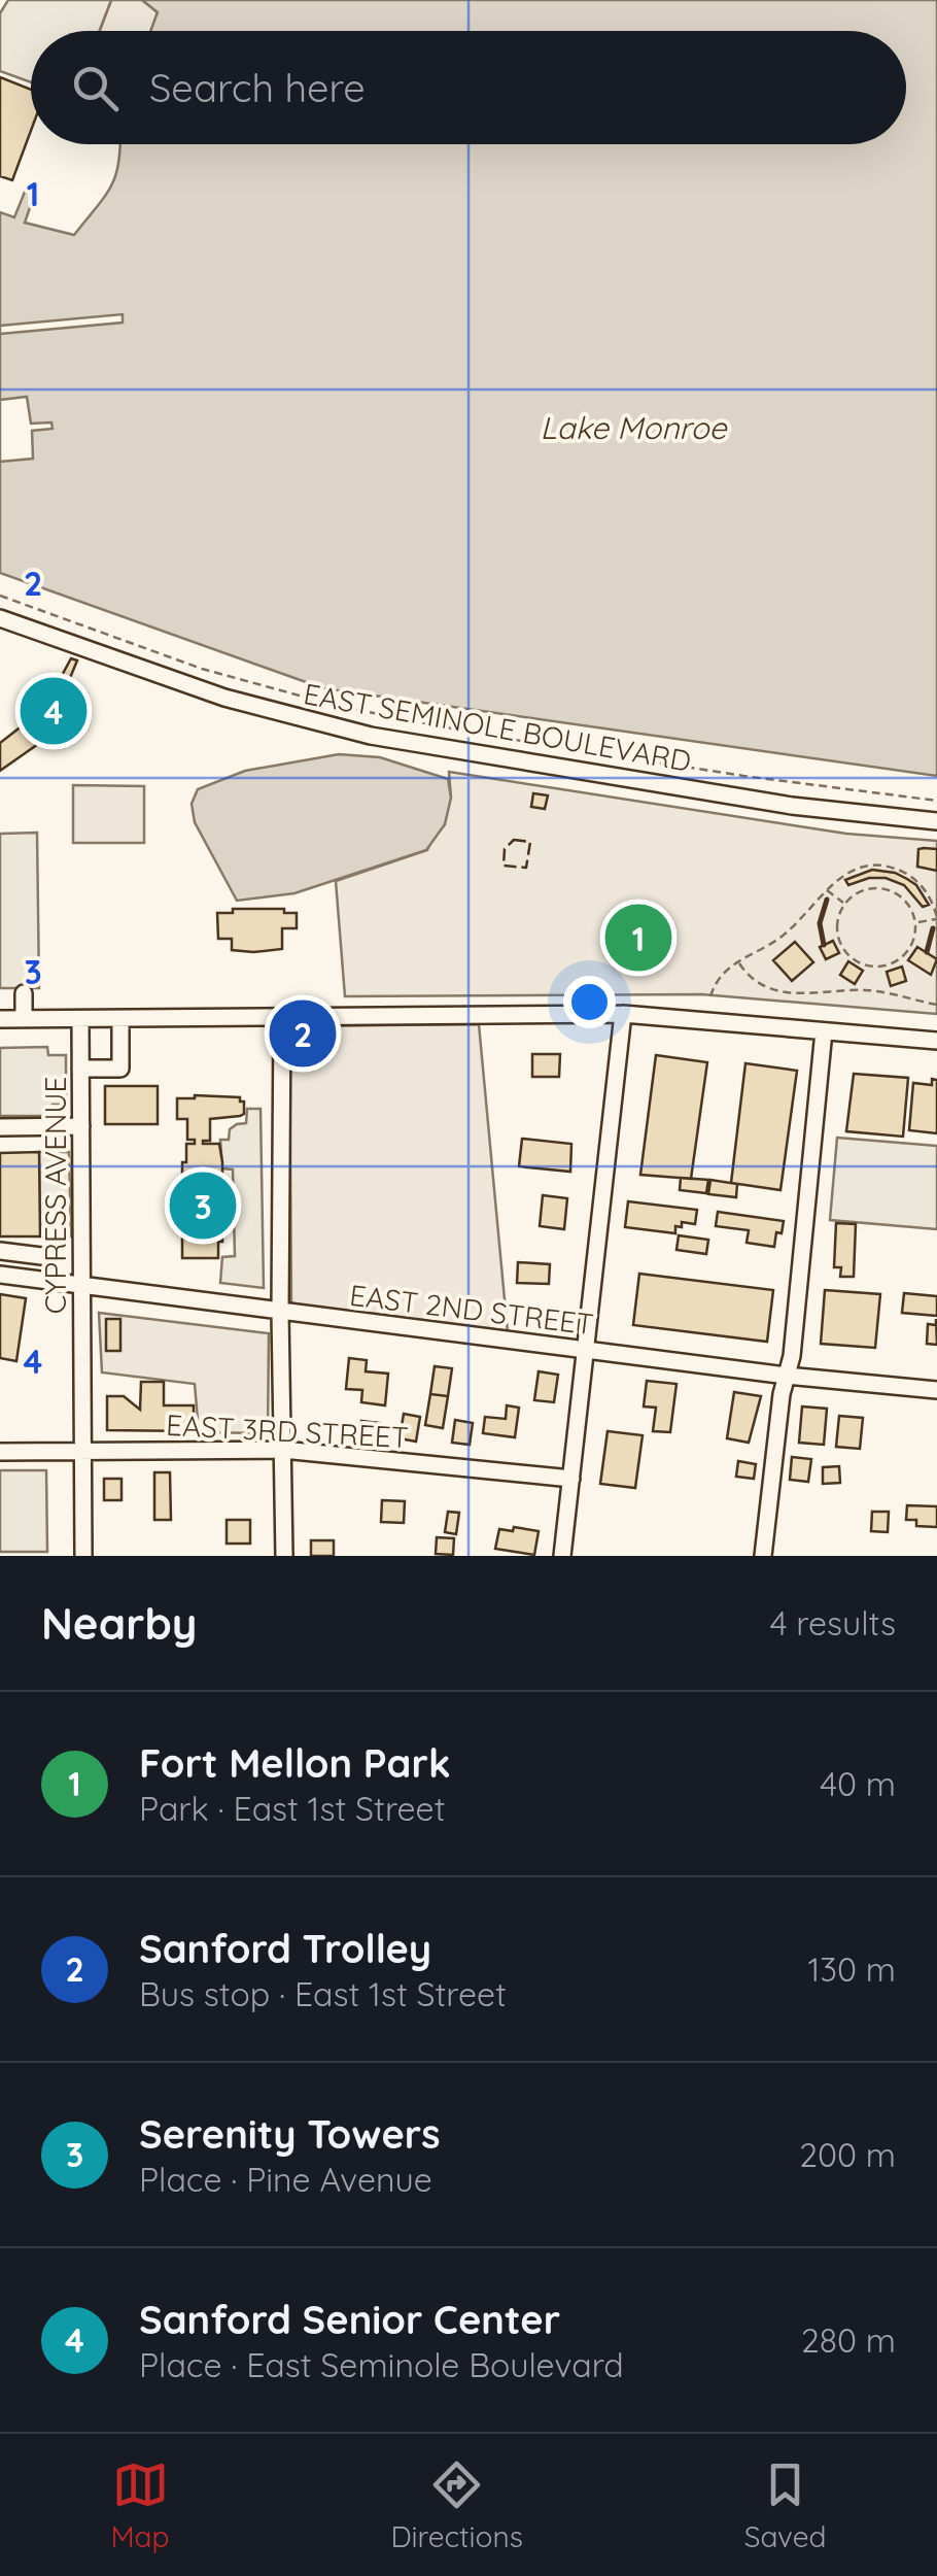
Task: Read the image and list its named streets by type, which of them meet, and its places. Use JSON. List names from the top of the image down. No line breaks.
{"streets":{"street":["EAST SEMINOLE BOULEVARD","CYPRESS AVENUE","EAST 2ND STREET","EAST 3RD STREET"]},"crossings":[["CYPRESS AVENUE","EAST 2ND STREET"],["CYPRESS AVENUE","EAST 3RD STREET"]],"water":["Lake Monroe"],"page":{"search":"Search here","pins":["4","1","2","3"],"heading":["Nearby","4 results"],"list":[{"mark":"1","name":"Fort Mellon Park","note":"Park · East 1st Street","value":"40 m"},{"mark":"2","name":"Sanford Trolley","note":"Bus stop · East 1st Street","value":"130 m"},{"mark":"3","name":"Serenity Towers","note":"Place · Pine Avenue","value":"200 m"},{"mark":"4","name":"Sanford Senior Center","note":"Place · East Seminole Boulevard","value":"280 m"}],"nav":["Map","Directions","Saved"]},"grid":{"rows":["1","2","3","4"]}}
